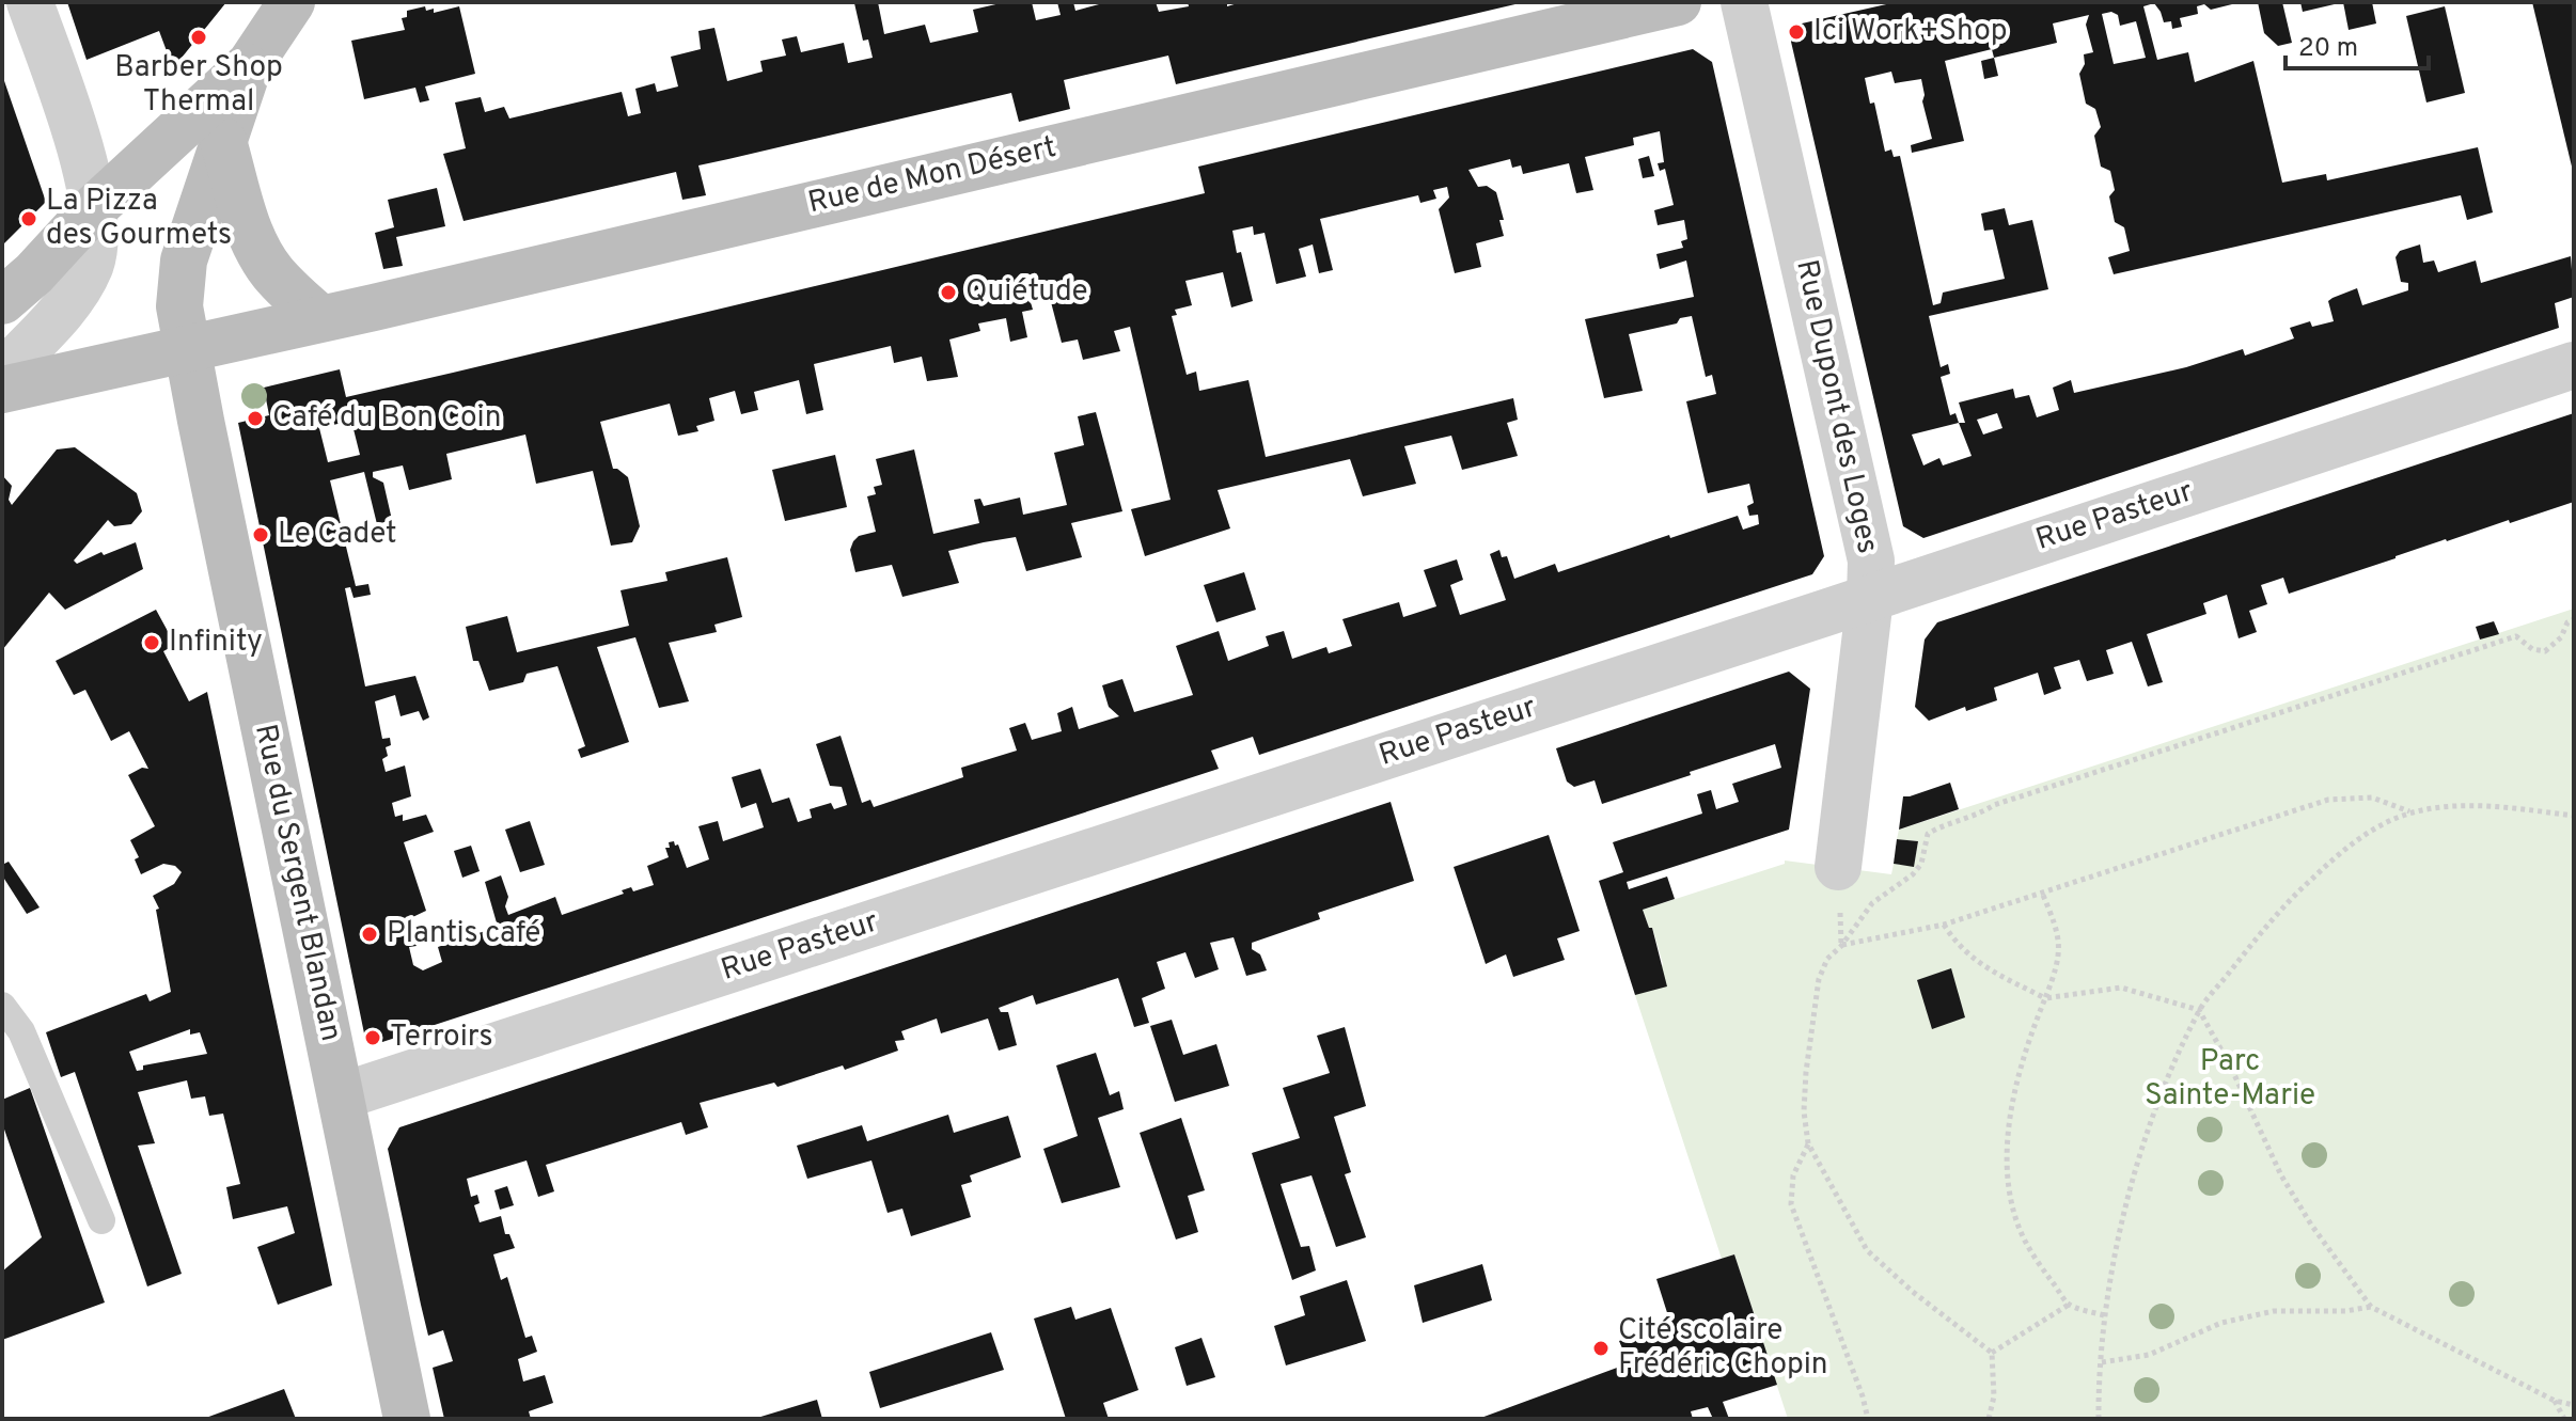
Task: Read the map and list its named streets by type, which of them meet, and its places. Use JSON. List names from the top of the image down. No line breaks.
{"streets":{"main road":["Rue de Mon Désert","Rue du Sergent Blandan"],"street":["Rue Dupont des Loges","Rue Pasteur"]},"crossings":[["Rue de Mon Désert","Rue du Sergent Blandan"],["Rue Dupont des Loges","Rue Pasteur"],["Rue Pasteur","Rue du Sergent Blandan"]],"parks":["Parc Sainte-Marie"],"places":["Ici Work+Shop","Barber Shop Thermal","La Pizza des Gourmets","Quiétude","Café du Bon Coin","Le Cadet","Infinity","Plantis café","Terroirs","Cité scolaire Frédéric Chopin"],"scale_bar":"20 m"}
